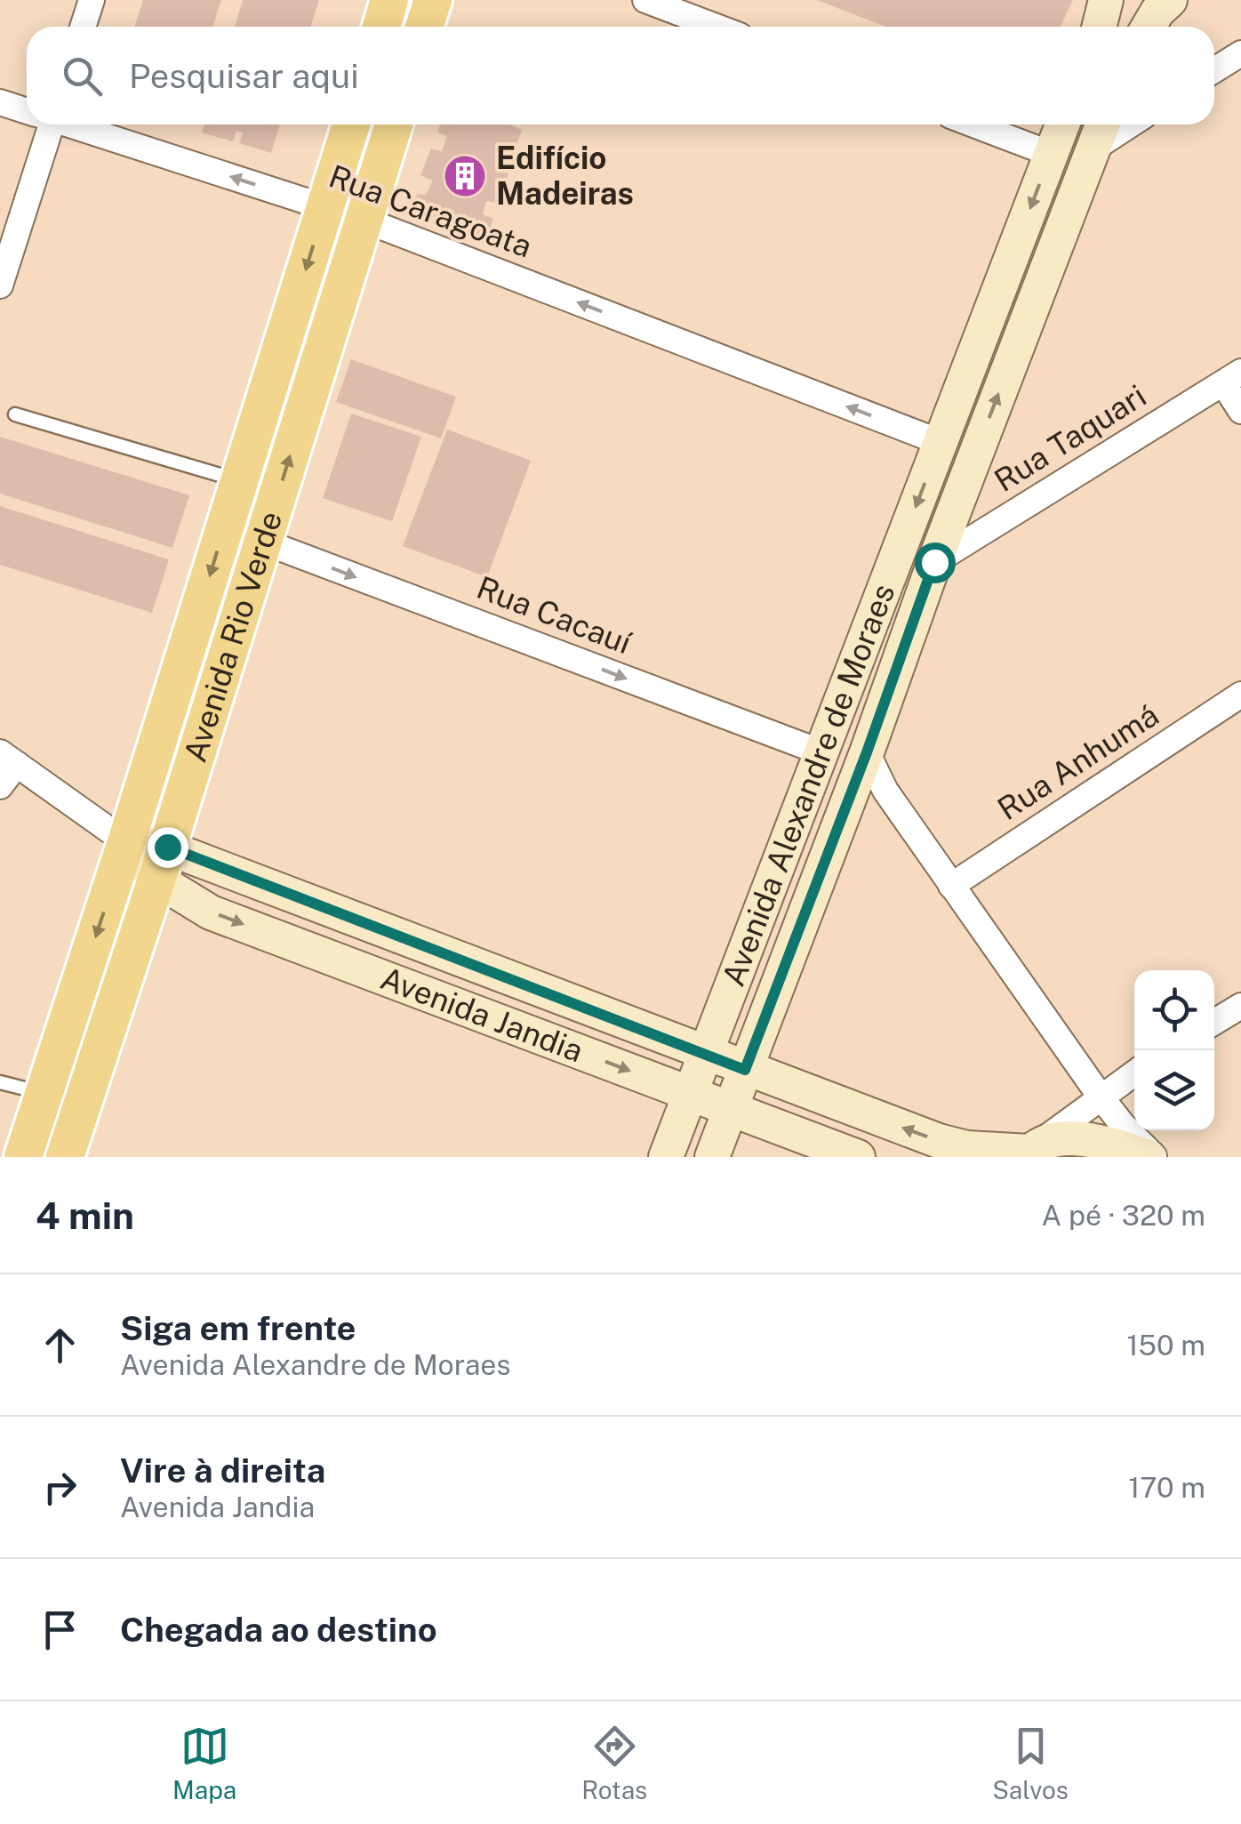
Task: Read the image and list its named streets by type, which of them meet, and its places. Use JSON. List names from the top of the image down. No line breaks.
{"streets":{"main road":["Avenida Rio Verde","Avenida Alexandre de Moraes","Avenida Jandia"],"street":["Rua Caragoata","Rua Taquari","Rua Cacauí","Rua Anhumá"]},"crossings":[["Rua Caragoata","Avenida Rio Verde"],["Rua Caragoata","Avenida Alexandre de Moraes"],["Rua Taquari","Avenida Alexandre de Moraes"],["Rua Cacauí","Avenida Rio Verde"],["Rua Cacauí","Avenida Alexandre de Moraes"],["Avenida Rio Verde","Avenida Jandia"],["Avenida Alexandre de Moraes","Avenida Jandia"]],"one_way":["Rua Caragoata","Rua Cacauí"],"places":{"building":["Edifício Madeiras"]},"page":{"search":"Pesquisar aqui","heading":["4 min","A pé · 320 m"],"list":[["Siga em frente","Avenida Alexandre de Moraes","150 m"],["Vire à direita","Avenida Jandia","170 m"],"Chegada ao destino"],"nav":["Mapa","Rotas","Salvos"]}}
